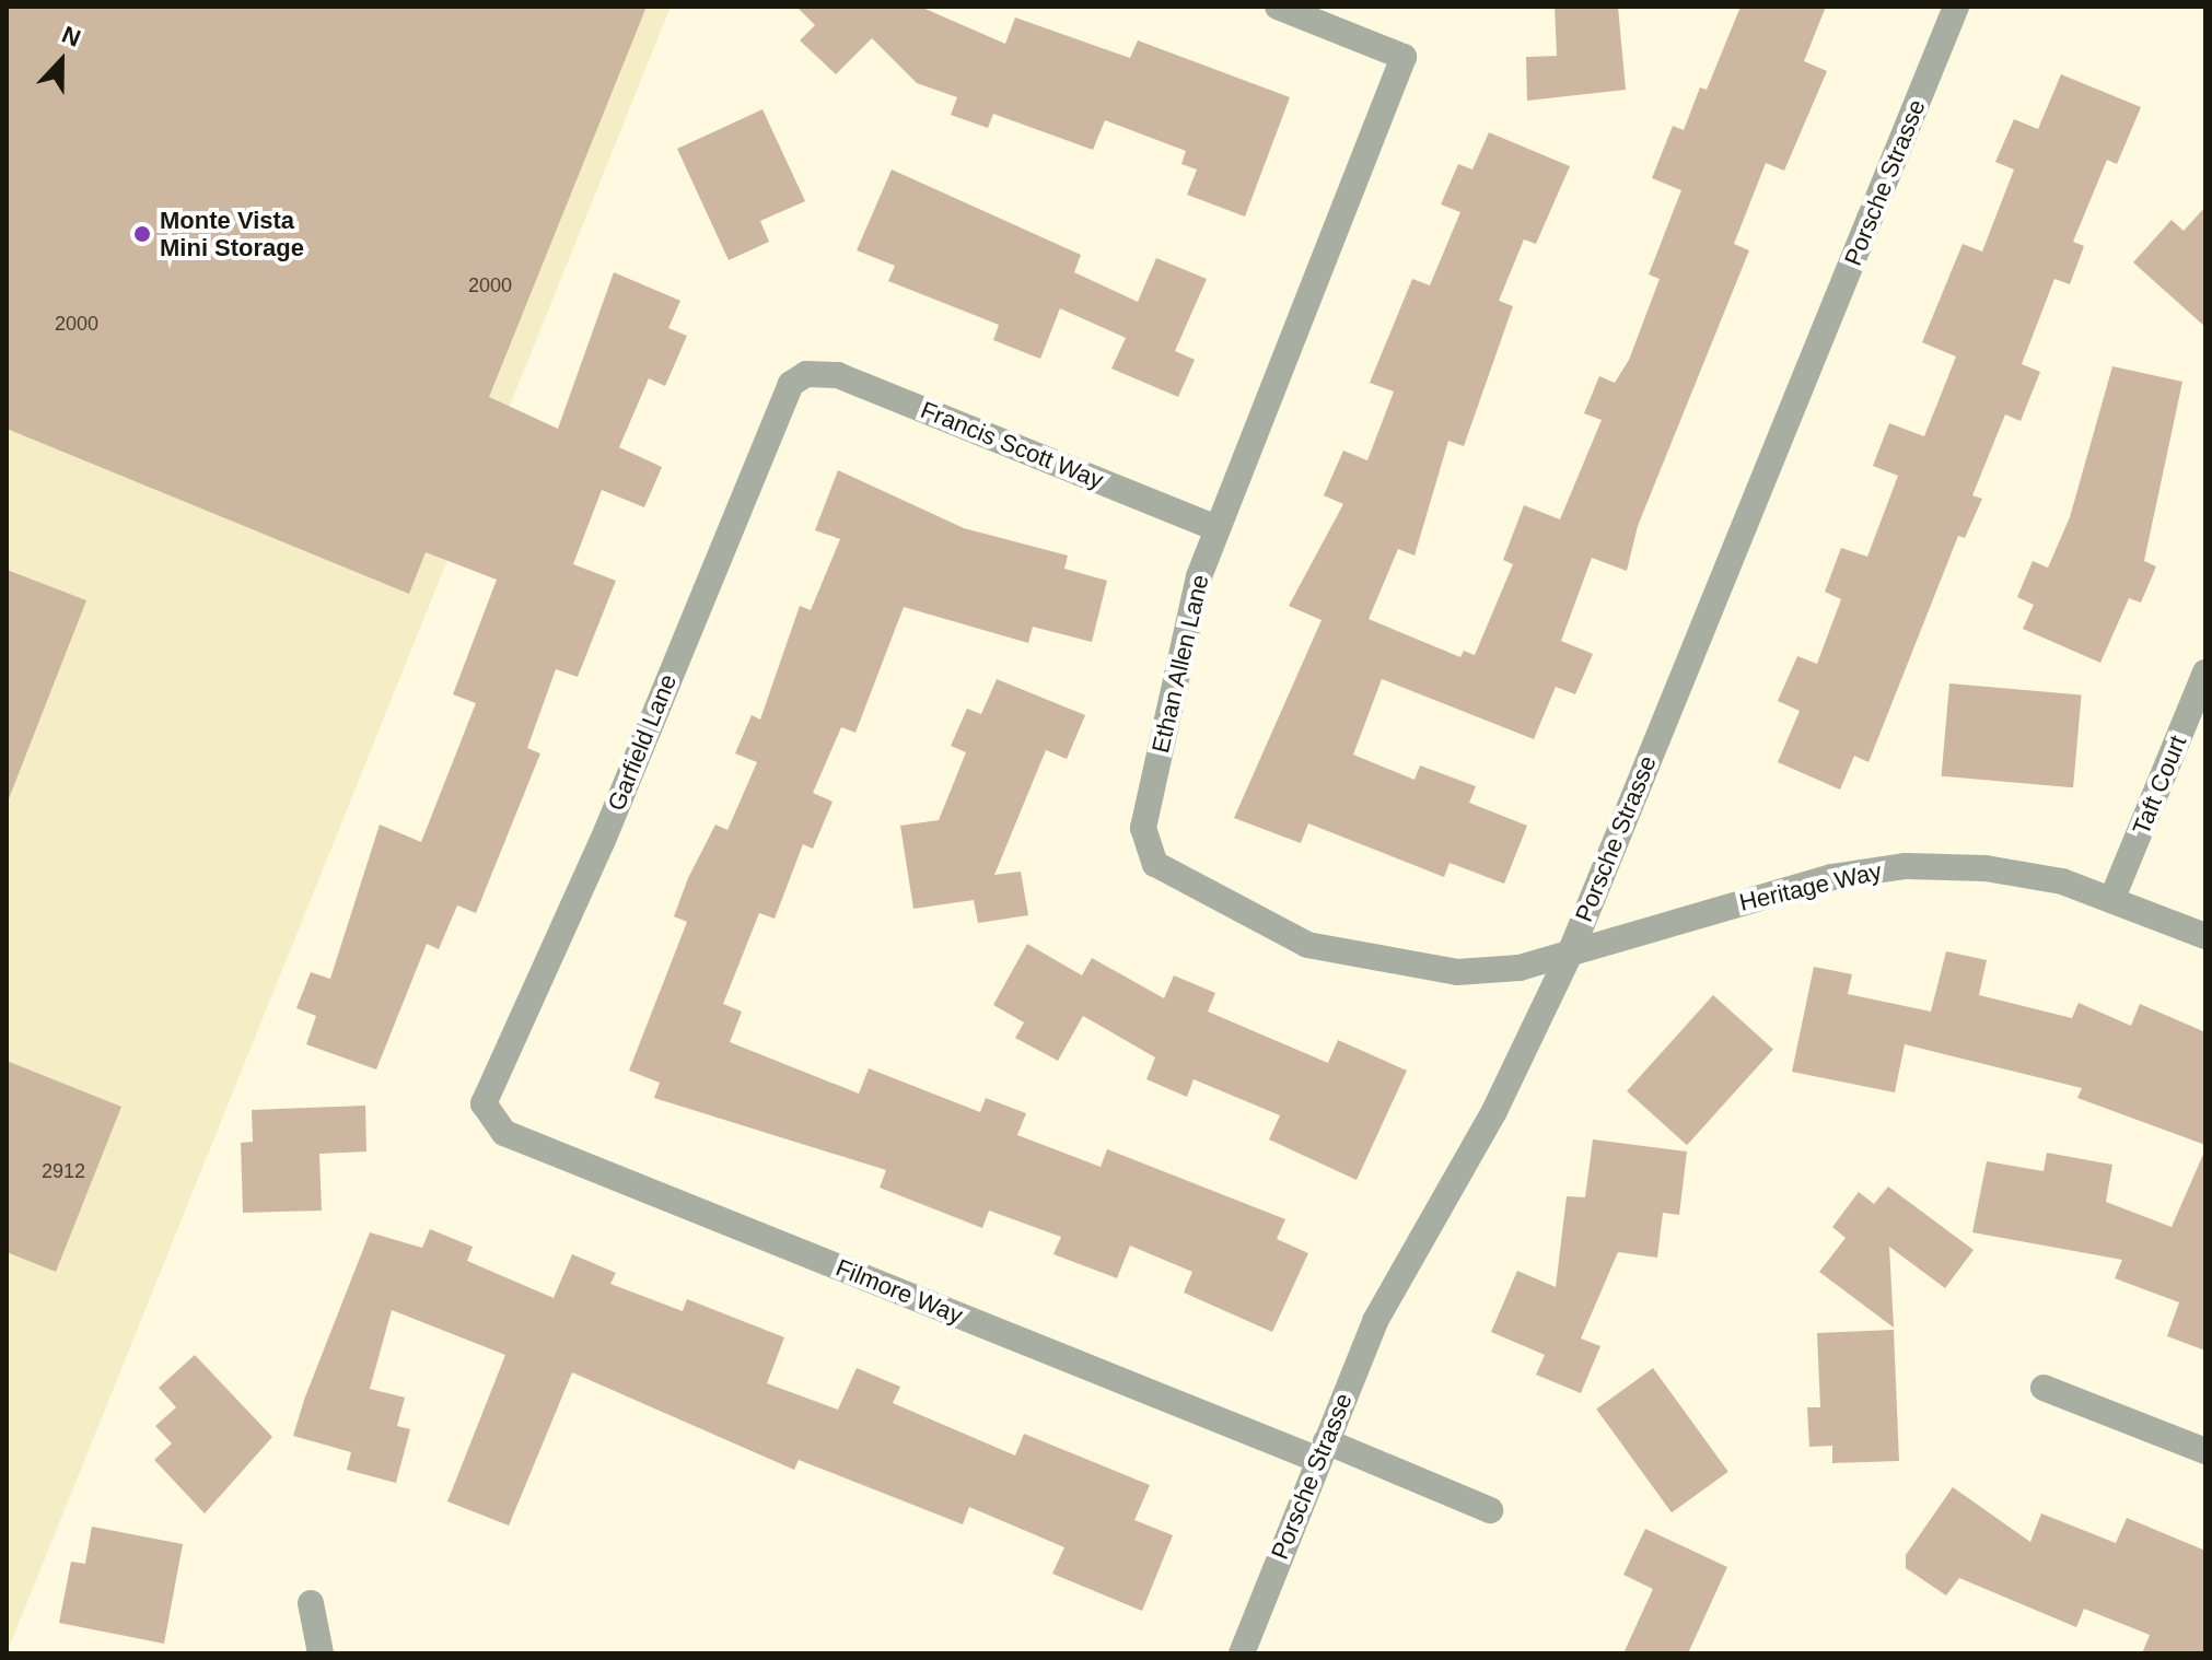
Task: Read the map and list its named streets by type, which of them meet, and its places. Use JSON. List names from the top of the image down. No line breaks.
{"streets":{"street":["Porsche Strasse","Francis Scott Way","Ethan Allen Lane","Garfield Lane","Taft Court","Heritage Way","Filmore Way"]},"crossings":[["Porsche Strasse","Ethan Allen Lane"],["Porsche Strasse","Heritage Way"],["Porsche Strasse","Filmore Way"],["Francis Scott Way","Ethan Allen Lane"],["Francis Scott Way","Garfield Lane"],["Ethan Allen Lane","Heritage Way"],["Garfield Lane","Filmore Way"],["Taft Court","Heritage Way"]],"places":["Monte Vista Mini Storage"],"house_numbers":["2000","2000","2912"],"north":"top"}
